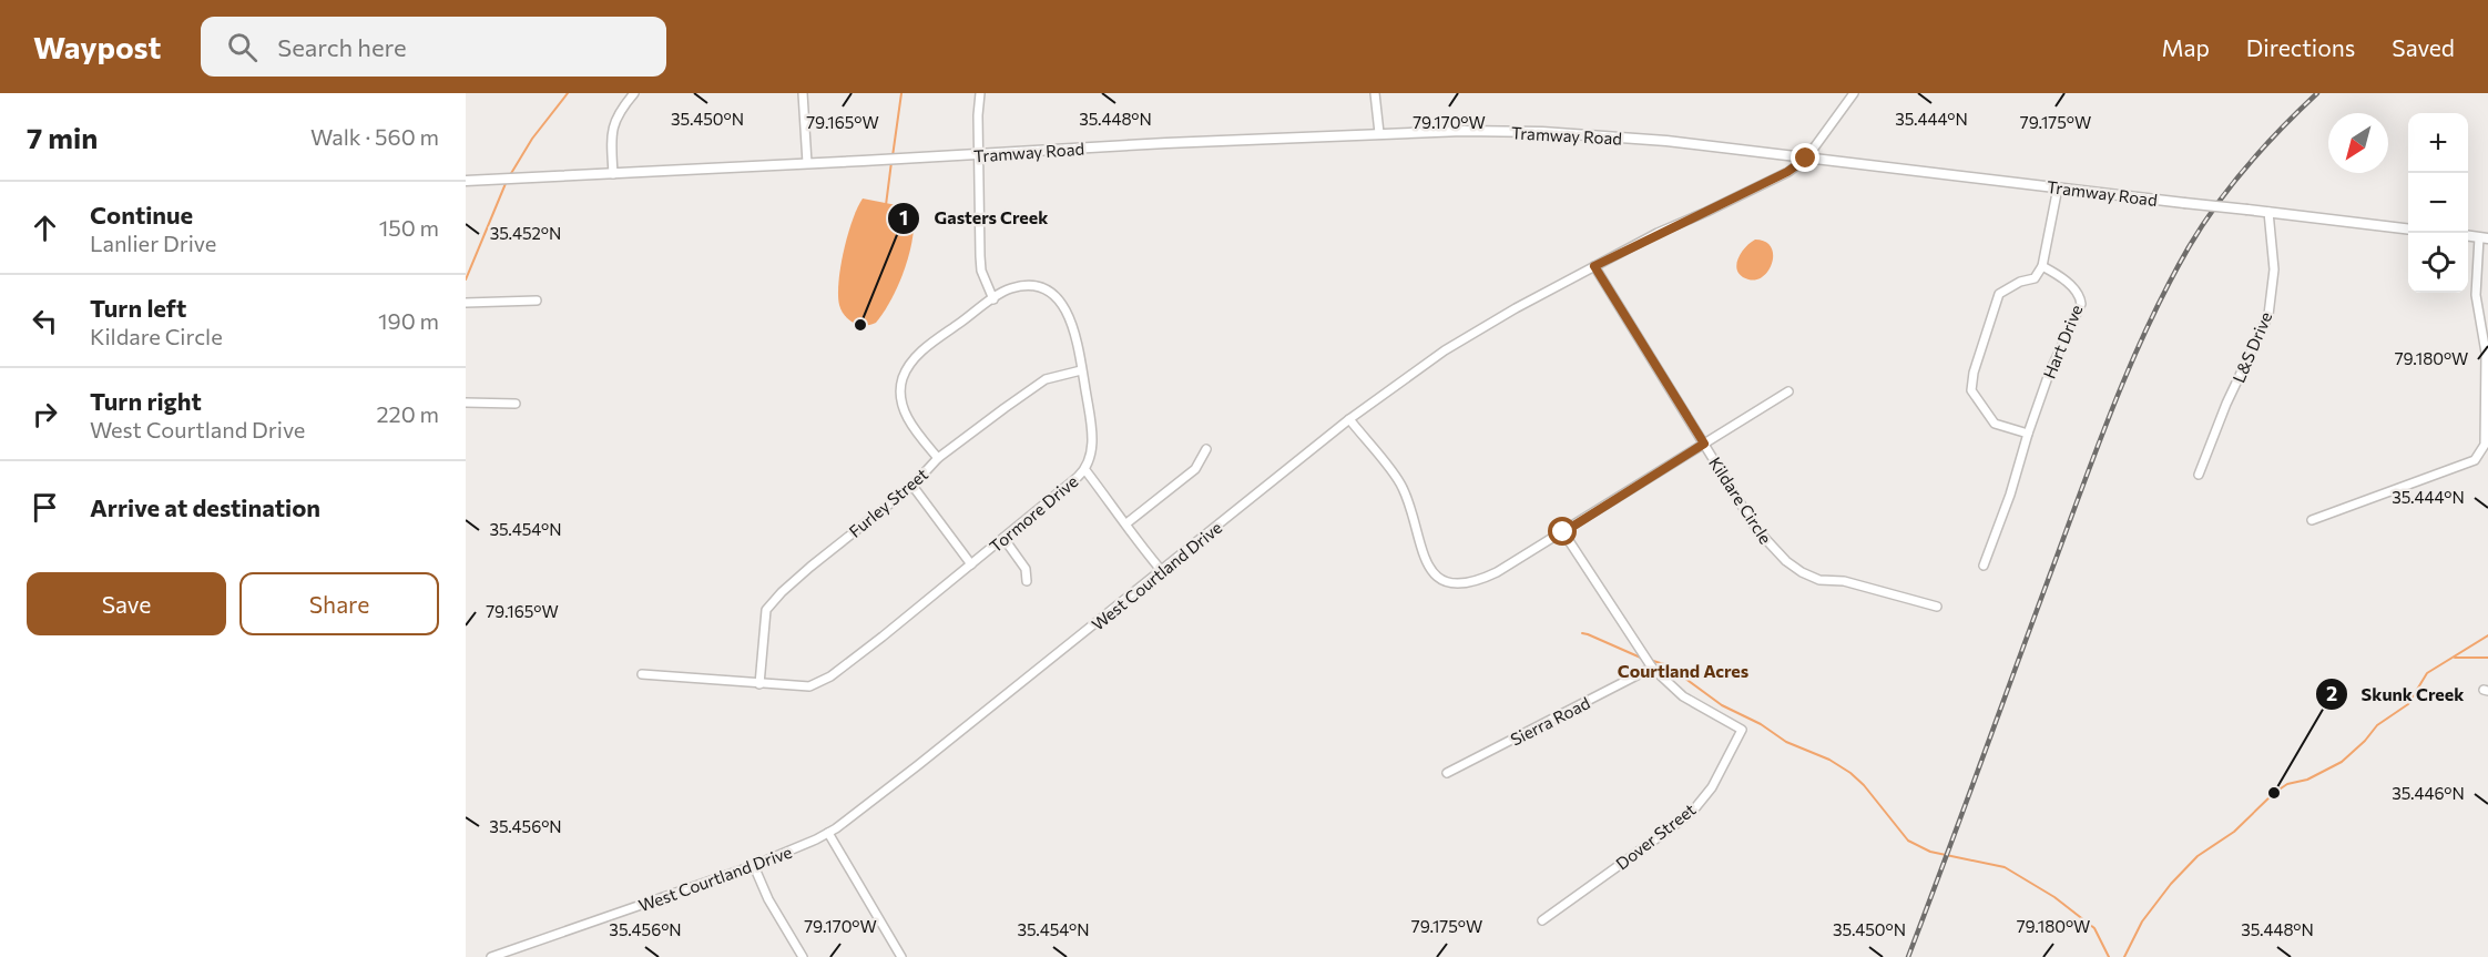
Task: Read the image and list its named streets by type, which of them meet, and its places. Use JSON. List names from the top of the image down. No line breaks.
{"streets":{"main road":["Tramway Road"],"street":["Hart Drive","L&S Drive","Kildare Circle","Furley Street","Tormore Drive","West Courtland Drive","Sierra Road","Dover Street"]},"crossings":[["Tramway Road","L&S Drive"],["Tramway Road","West Courtland Drive"],["Kildare Circle","West Courtland Drive"],["Furley Street","Tormore Drive"],["Sierra Road","Dover Street"]],"districts":["Courtland Acres"],"places":["Gasters Creek","Skunk Creek"],"north":"bottom left","page":{"header":"Waypost","search":"Search here","nav":["Map","Directions","Saved"],"heading":["7 min","Walk · 560 m"],"map_buttons":["+","−"],"list":[["Continue","Lanlier Drive","150 m"],["Turn left","Kildare Circle","190 m"],["Turn right","West Courtland Drive","220 m"],"Arrive at destination"],"buttons":["Save","Share"]},"coordinates":["35.450°N","35.448°N","35.444°N","79.170°W","79.165°W","79.175°W","35.452°N","79.180°W","35.454°N","35.446°N","35.456°N"]}
